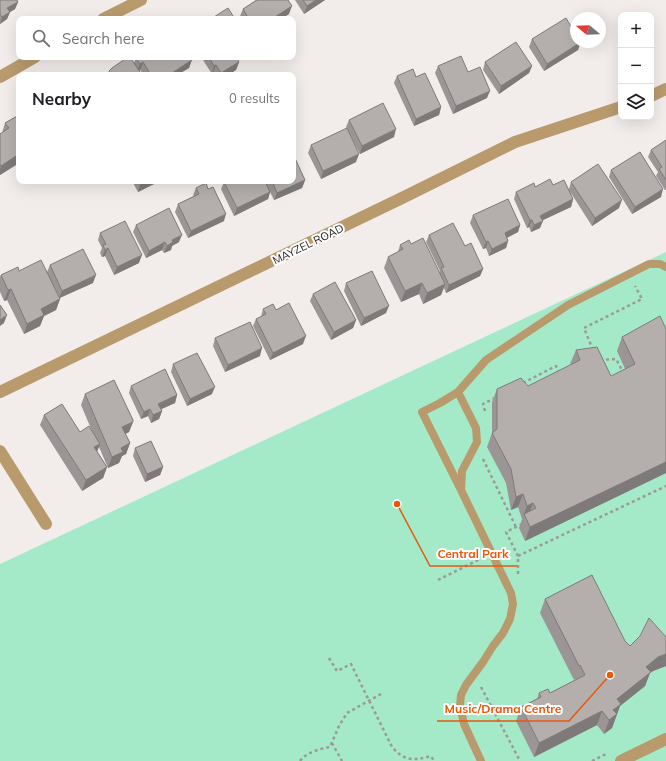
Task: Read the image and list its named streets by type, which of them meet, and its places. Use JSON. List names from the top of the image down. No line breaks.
{"streets":{"street":["MAYZEL ROAD"]},"places":["Central Park","Music/Drama Centre"],"north":"left","page":{"map_buttons":["+","−"],"search":"Search here","heading":["Nearby","0 results"]}}
